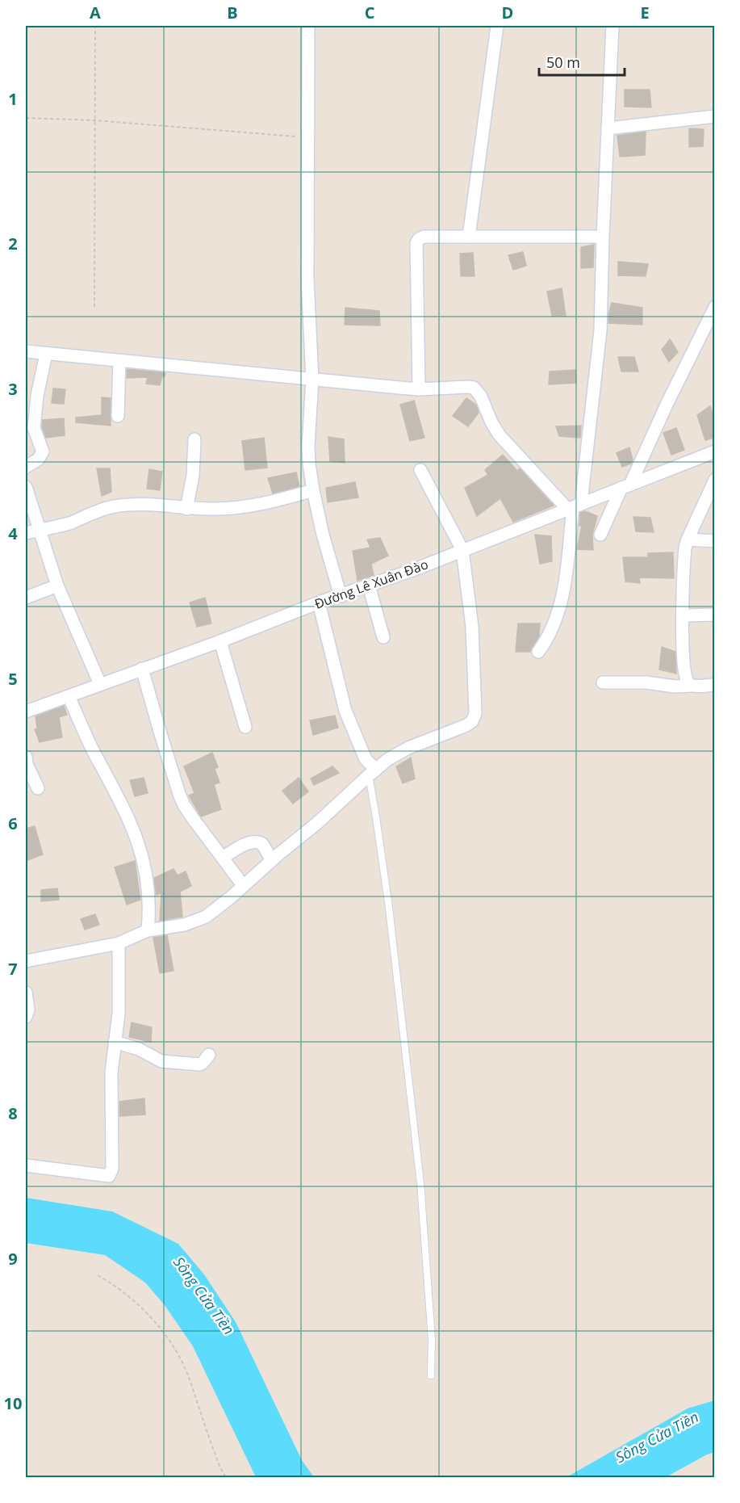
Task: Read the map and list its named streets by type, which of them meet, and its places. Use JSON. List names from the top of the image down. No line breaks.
{"streets":{"street":["Đường Lê Xuân Đào"]},"water":["Sông Cửa Tiền"],"scale_bar":"50 m","grid":{"columns":["A","B","C","D","E"],"rows":["1","2","3","4","5","6","7","8","9","10"]}}
